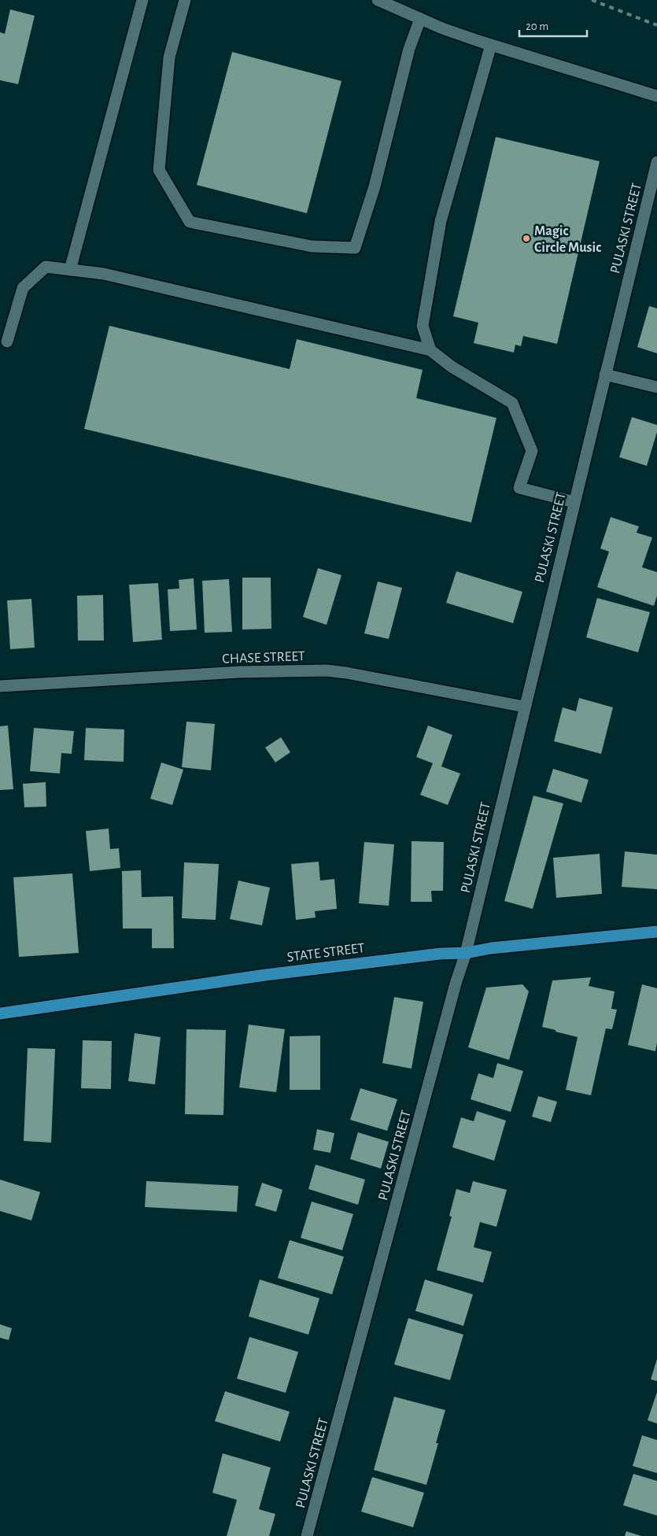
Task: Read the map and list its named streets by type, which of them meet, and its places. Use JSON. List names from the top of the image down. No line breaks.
{"streets":{"main road":["STATE STREET"],"street":["PULASKI STREET","CHASE STREET"]},"crossings":[["PULASKI STREET","CHASE STREET"],["PULASKI STREET","STATE STREET"]],"places":["Magic Circle Music"],"scale_bar":"20 m"}
